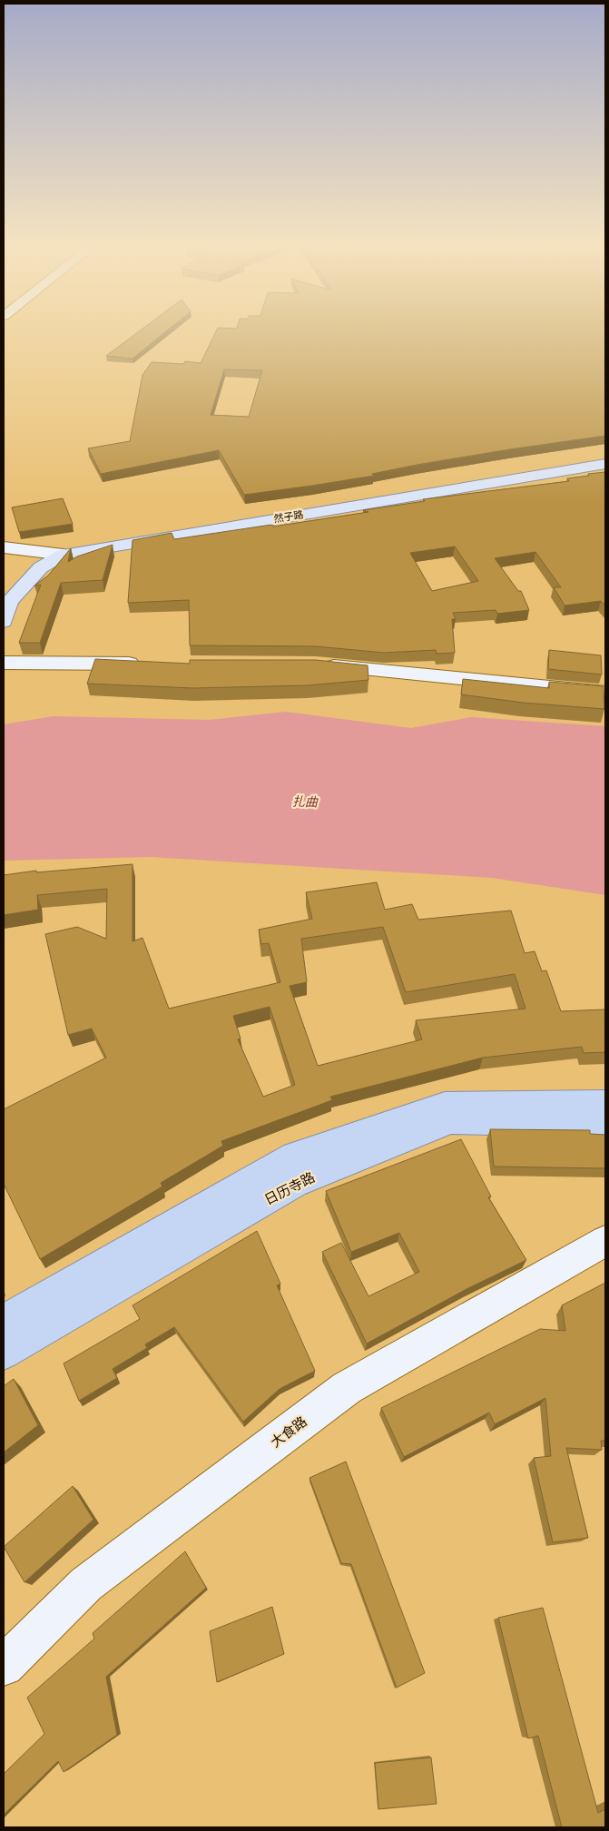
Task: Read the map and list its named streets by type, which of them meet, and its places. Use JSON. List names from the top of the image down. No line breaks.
{"streets":{"highway":["日历寺路"],"main road":["然子路"],"street":["大食路"]},"water":["扎曲"]}
